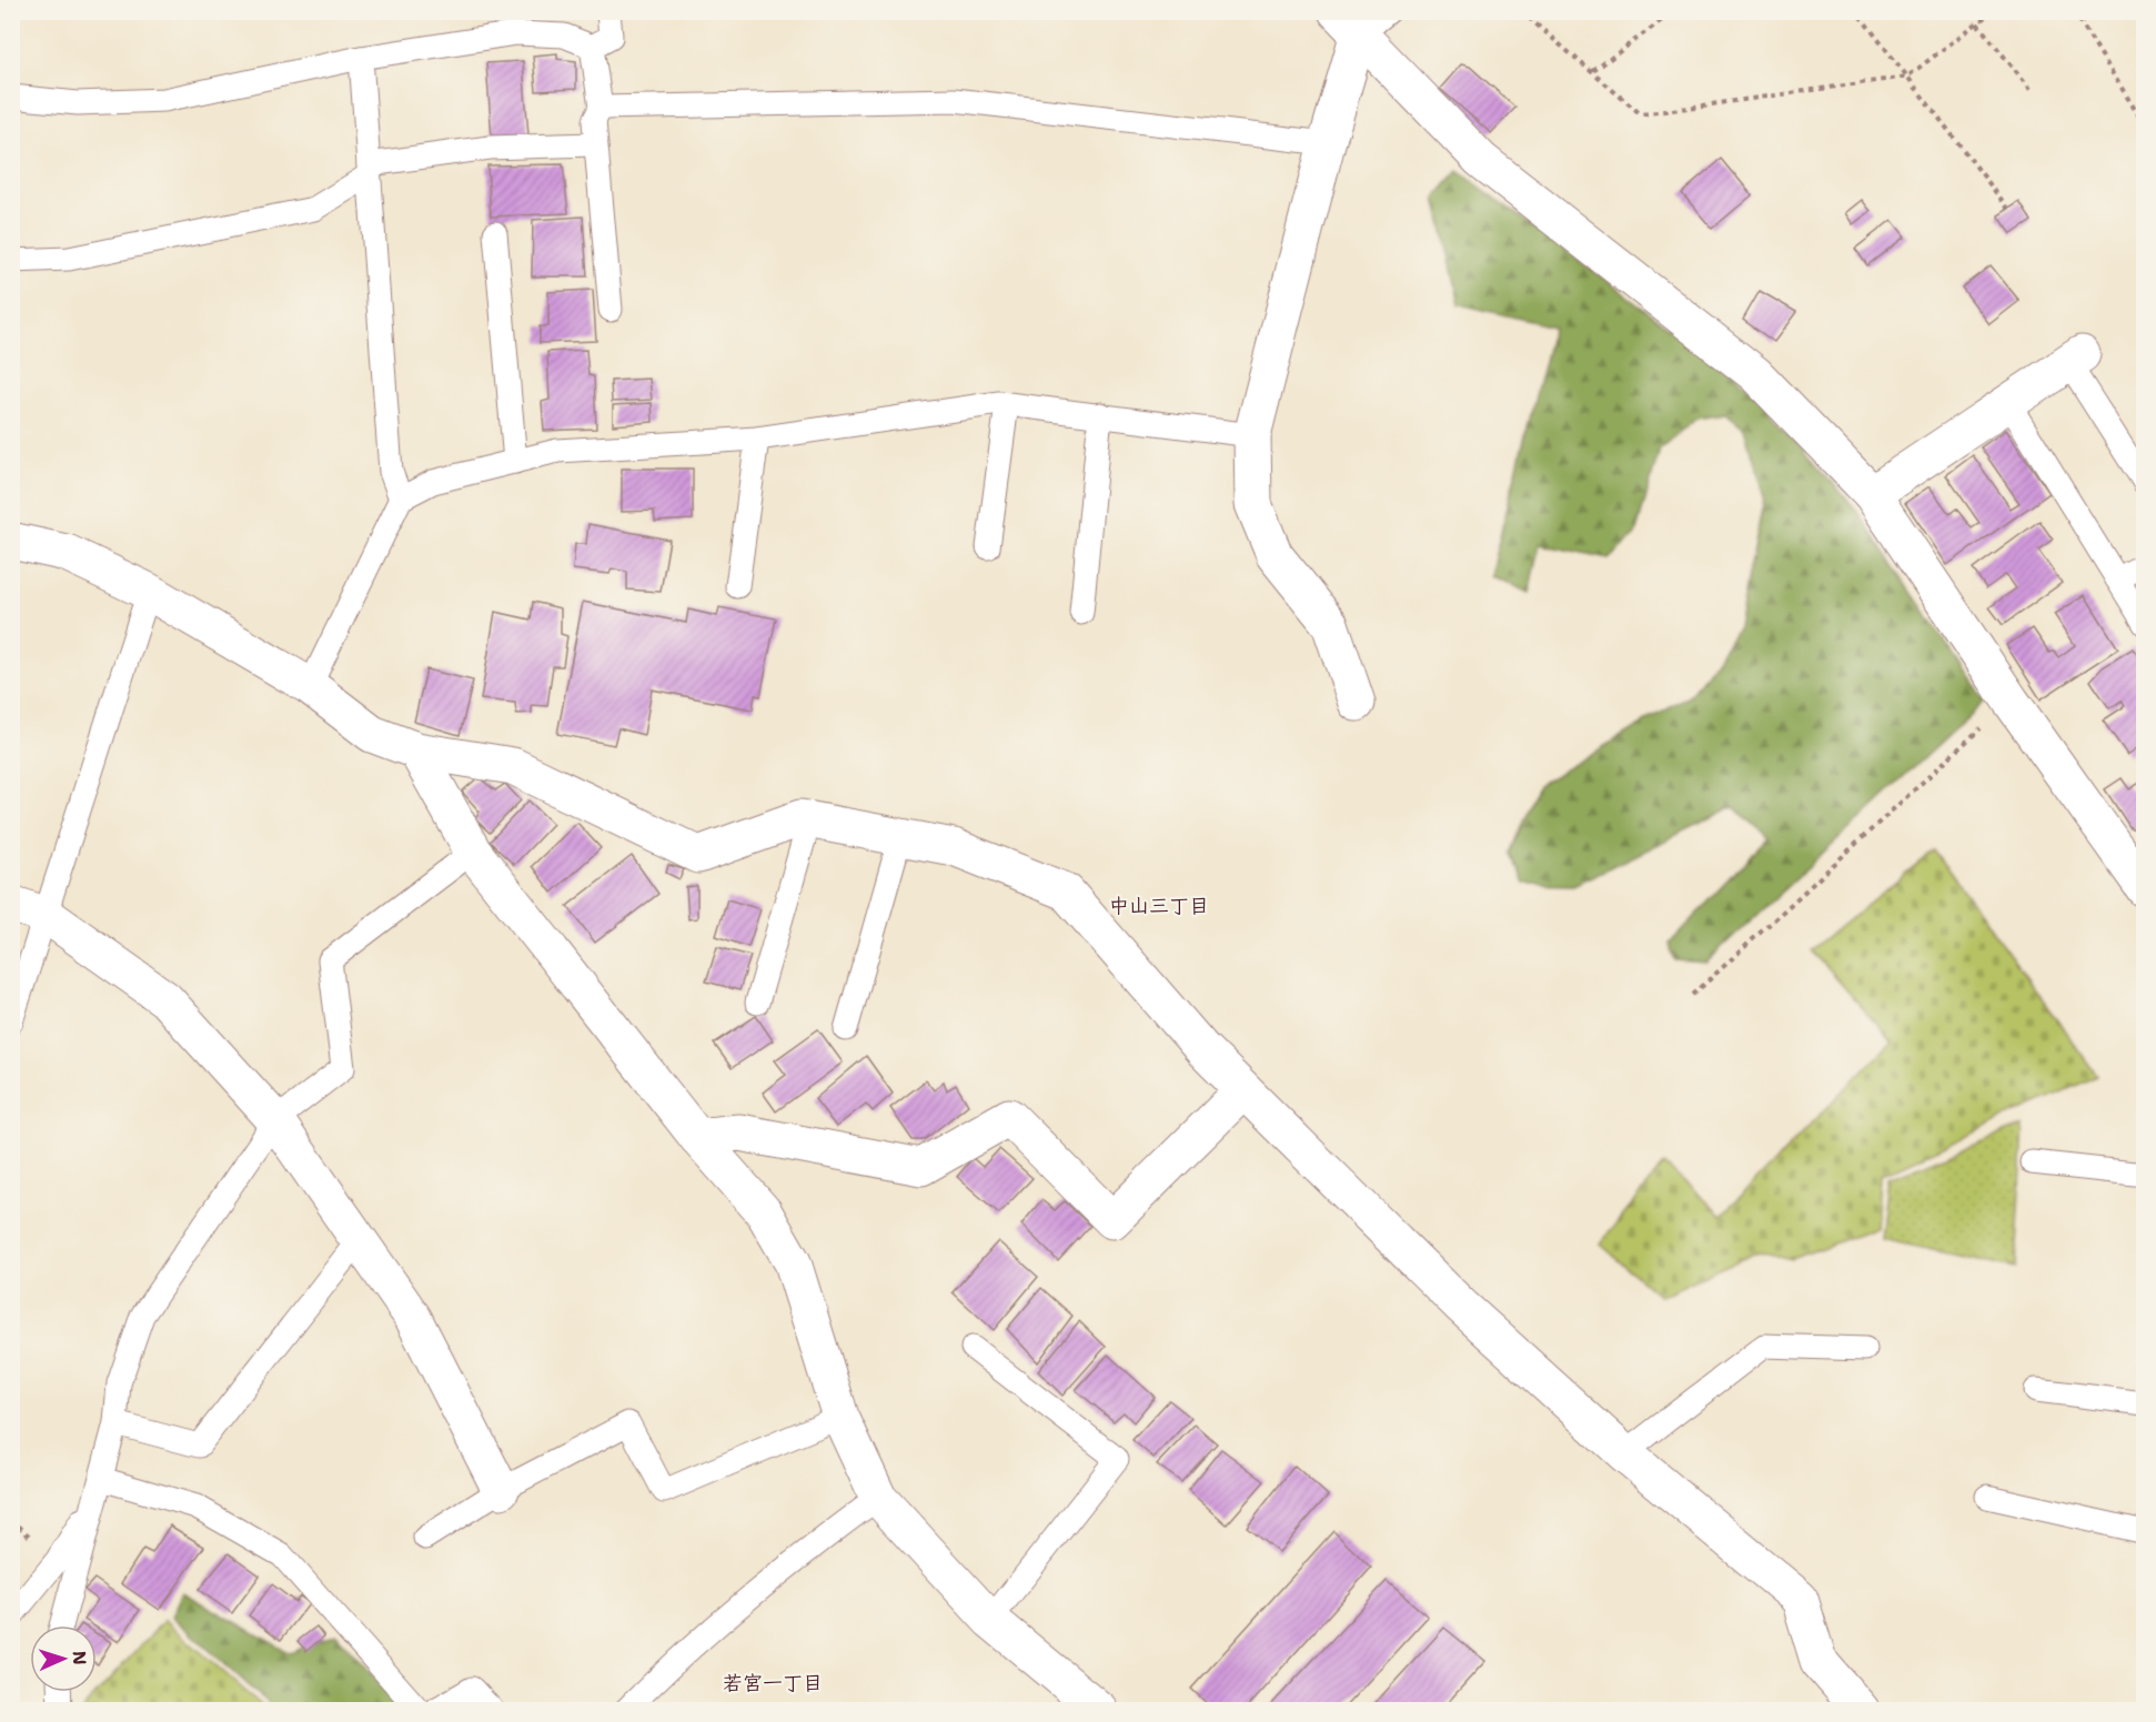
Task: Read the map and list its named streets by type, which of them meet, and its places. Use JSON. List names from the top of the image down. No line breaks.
{"districts":["中山三丁目","若宮一丁目"],"north":"right"}
